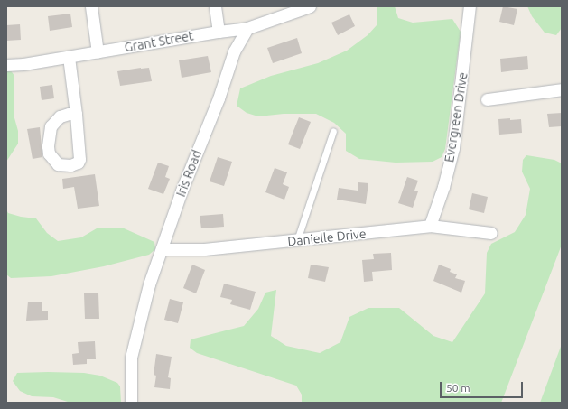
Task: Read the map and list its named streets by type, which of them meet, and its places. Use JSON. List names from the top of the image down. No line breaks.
{"streets":{"street":["Grant Street","Evergreen Drive","Iris Road","Danielle Drive"]},"crossings":[["Grant Street","Iris Road"],["Evergreen Drive","Danielle Drive"],["Iris Road","Danielle Drive"]],"scale_bar":"50 m"}
